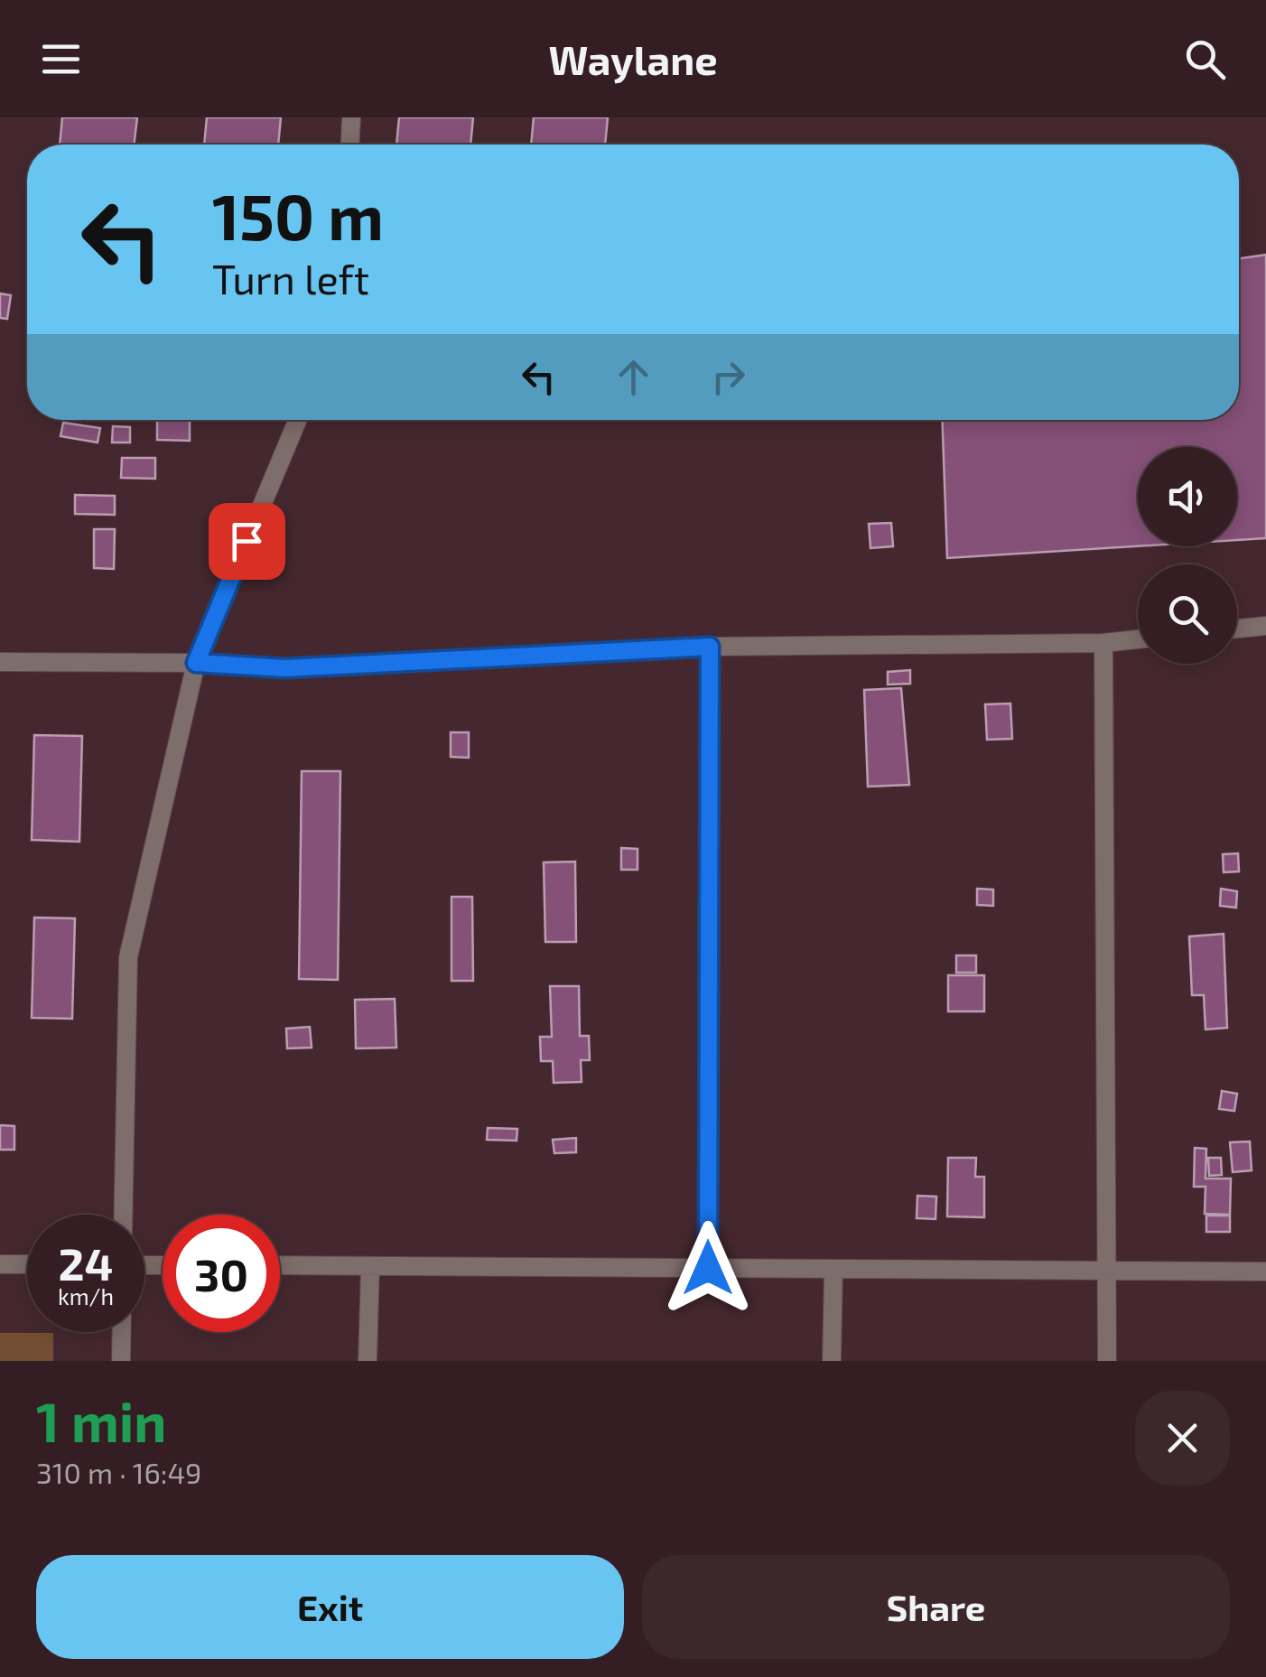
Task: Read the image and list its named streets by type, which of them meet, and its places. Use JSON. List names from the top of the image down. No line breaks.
{"page":{"header":"Waylane","turn":["150 m","Turn left"],"speed":"24 km/h","limit":"30","heading":["1 min","310 m · 16:49"],"buttons":["Exit","Share"]}}
